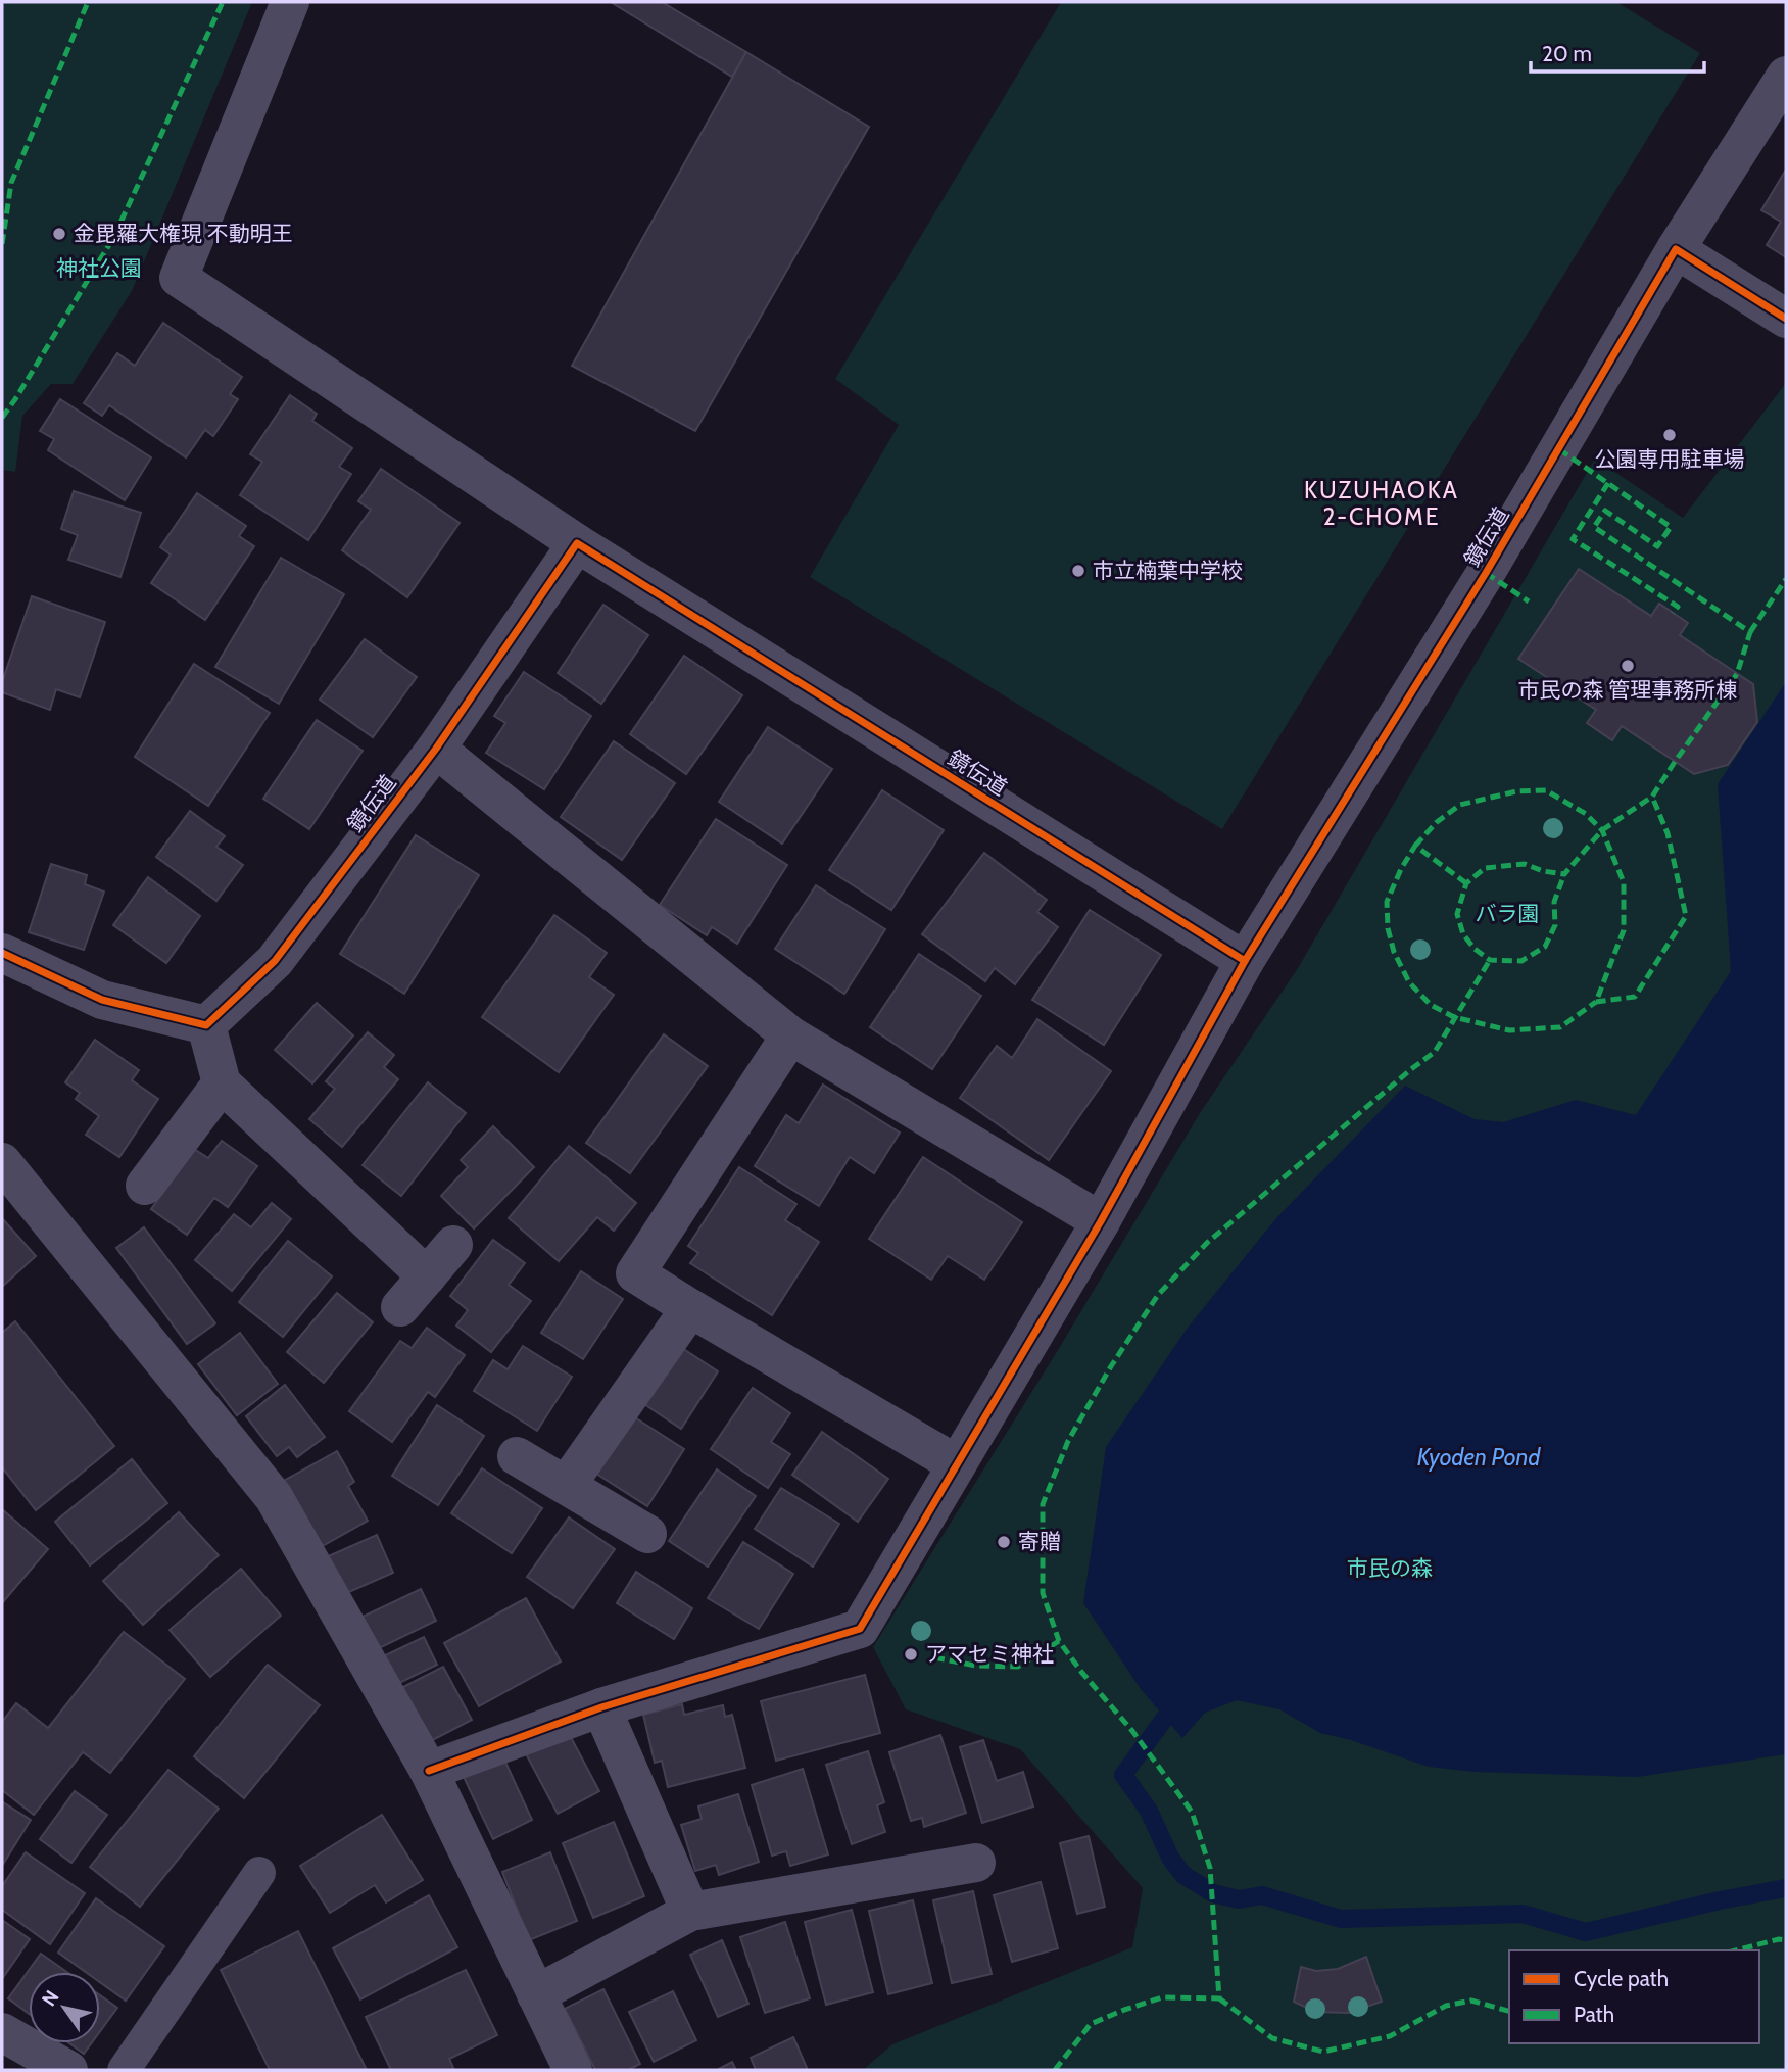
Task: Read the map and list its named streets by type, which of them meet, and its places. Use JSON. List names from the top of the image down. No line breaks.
{"streets":{"street":["鏡伝道"]},"districts":["KUZUHAOKA 2-CHOME"],"water":["Kyoden Pond"],"parks":["神社公園","バラ園","市民の森"],"places":["金毘羅大権現 不動明王","公園専用駐車場","市立楠葉中学校","市民の森 管理事務所棟","寄贈","アマセミ神社"],"legend":["Cycle path","Path"],"scale_bar":"20 m","north":"top left"}
